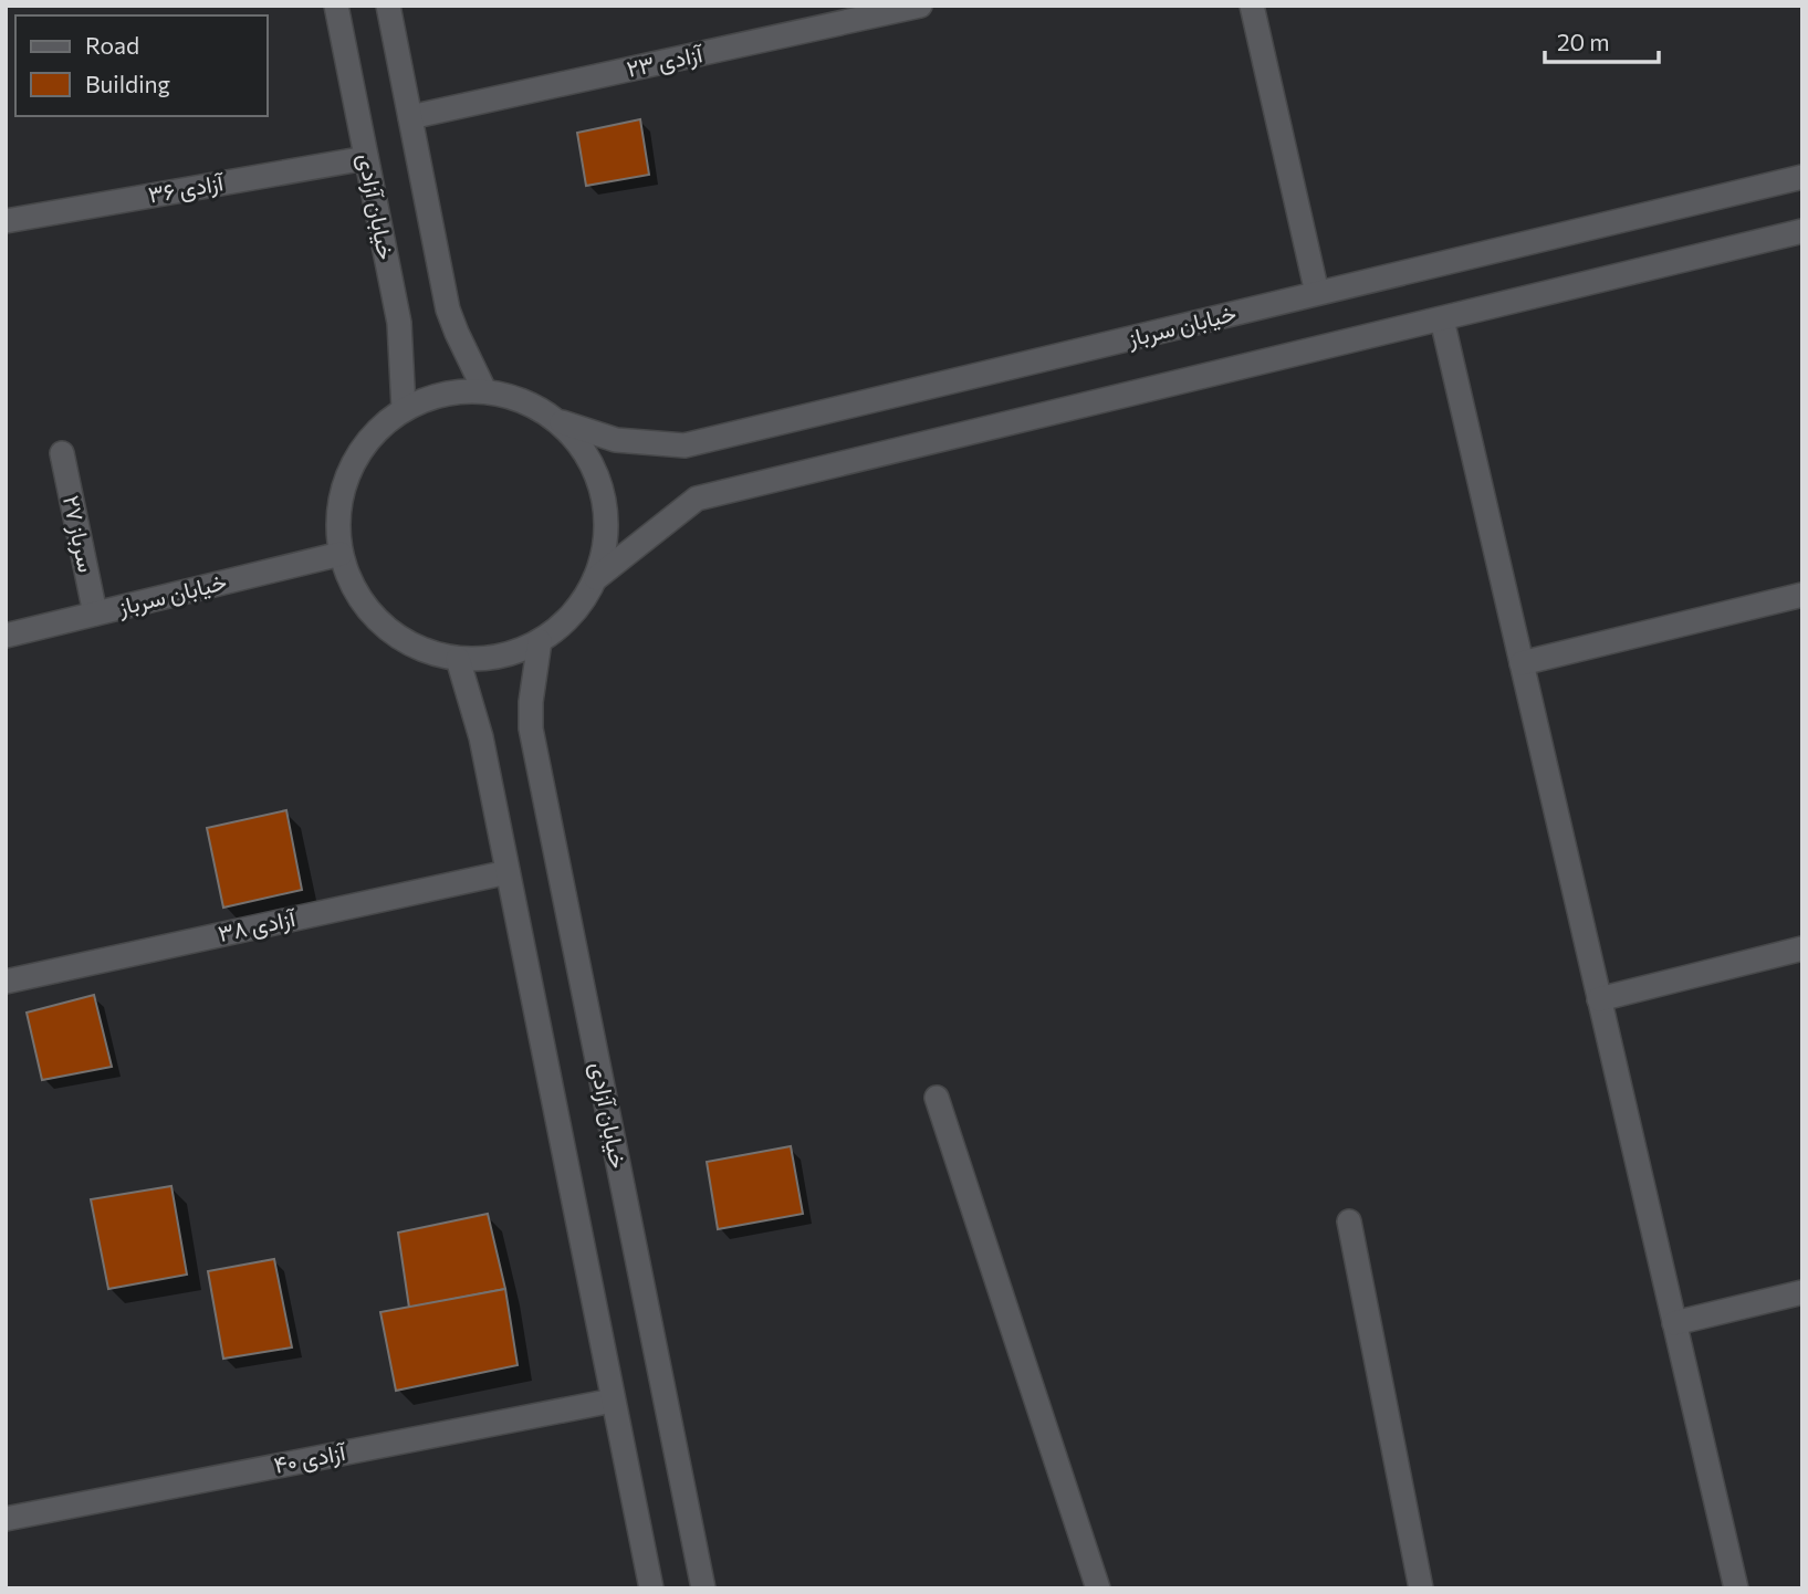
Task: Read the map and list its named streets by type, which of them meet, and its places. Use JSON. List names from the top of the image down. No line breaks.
{"streets":{"main road":["آزادی ۲۳","آزادی ۳۶","خیابان آزادی","خیابان سرباز","سرباز ۲۷","آزادی ۳۸","آزادی ۴۰"]},"crossings":[["آزادی ۳۶","خیابان آزادی"],["خیابان آزادی","خیابان سرباز"],["خیابان سرباز","سرباز ۲۷"]],"legend":["Road","Building"],"scale_bar":"20 m"}
